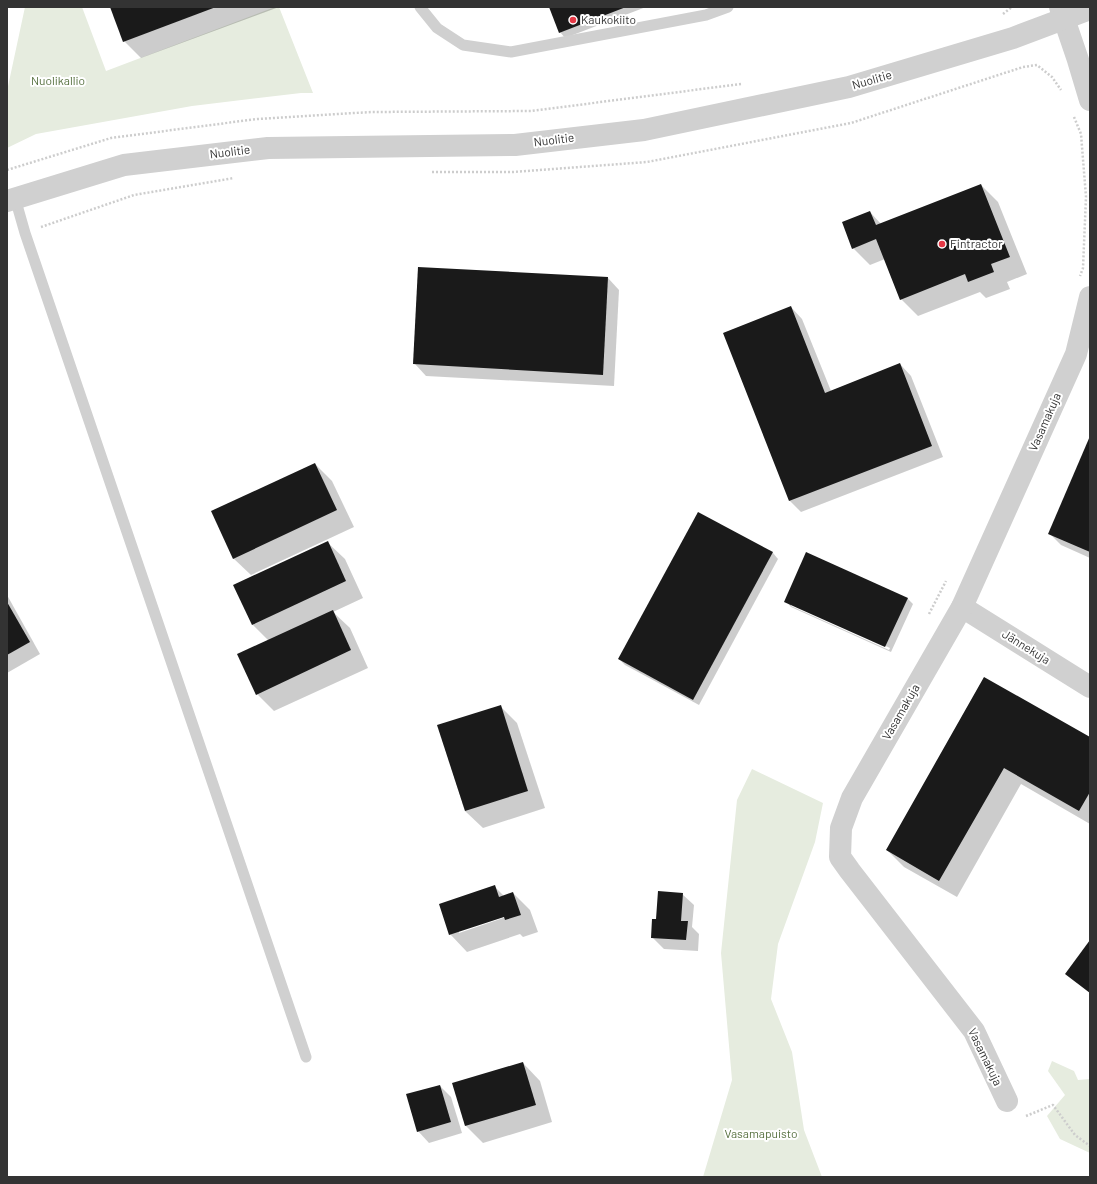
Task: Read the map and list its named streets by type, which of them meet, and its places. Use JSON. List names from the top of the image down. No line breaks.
{"streets":{"street":["Nuolitie","Vasamakuja","Jännekuja"]},"crossings":[["Vasamakuja","Jännekuja"]],"parks":["Nuolikallio","Vasamapuisto"],"places":["Kaukokiito","Fintractor"]}
